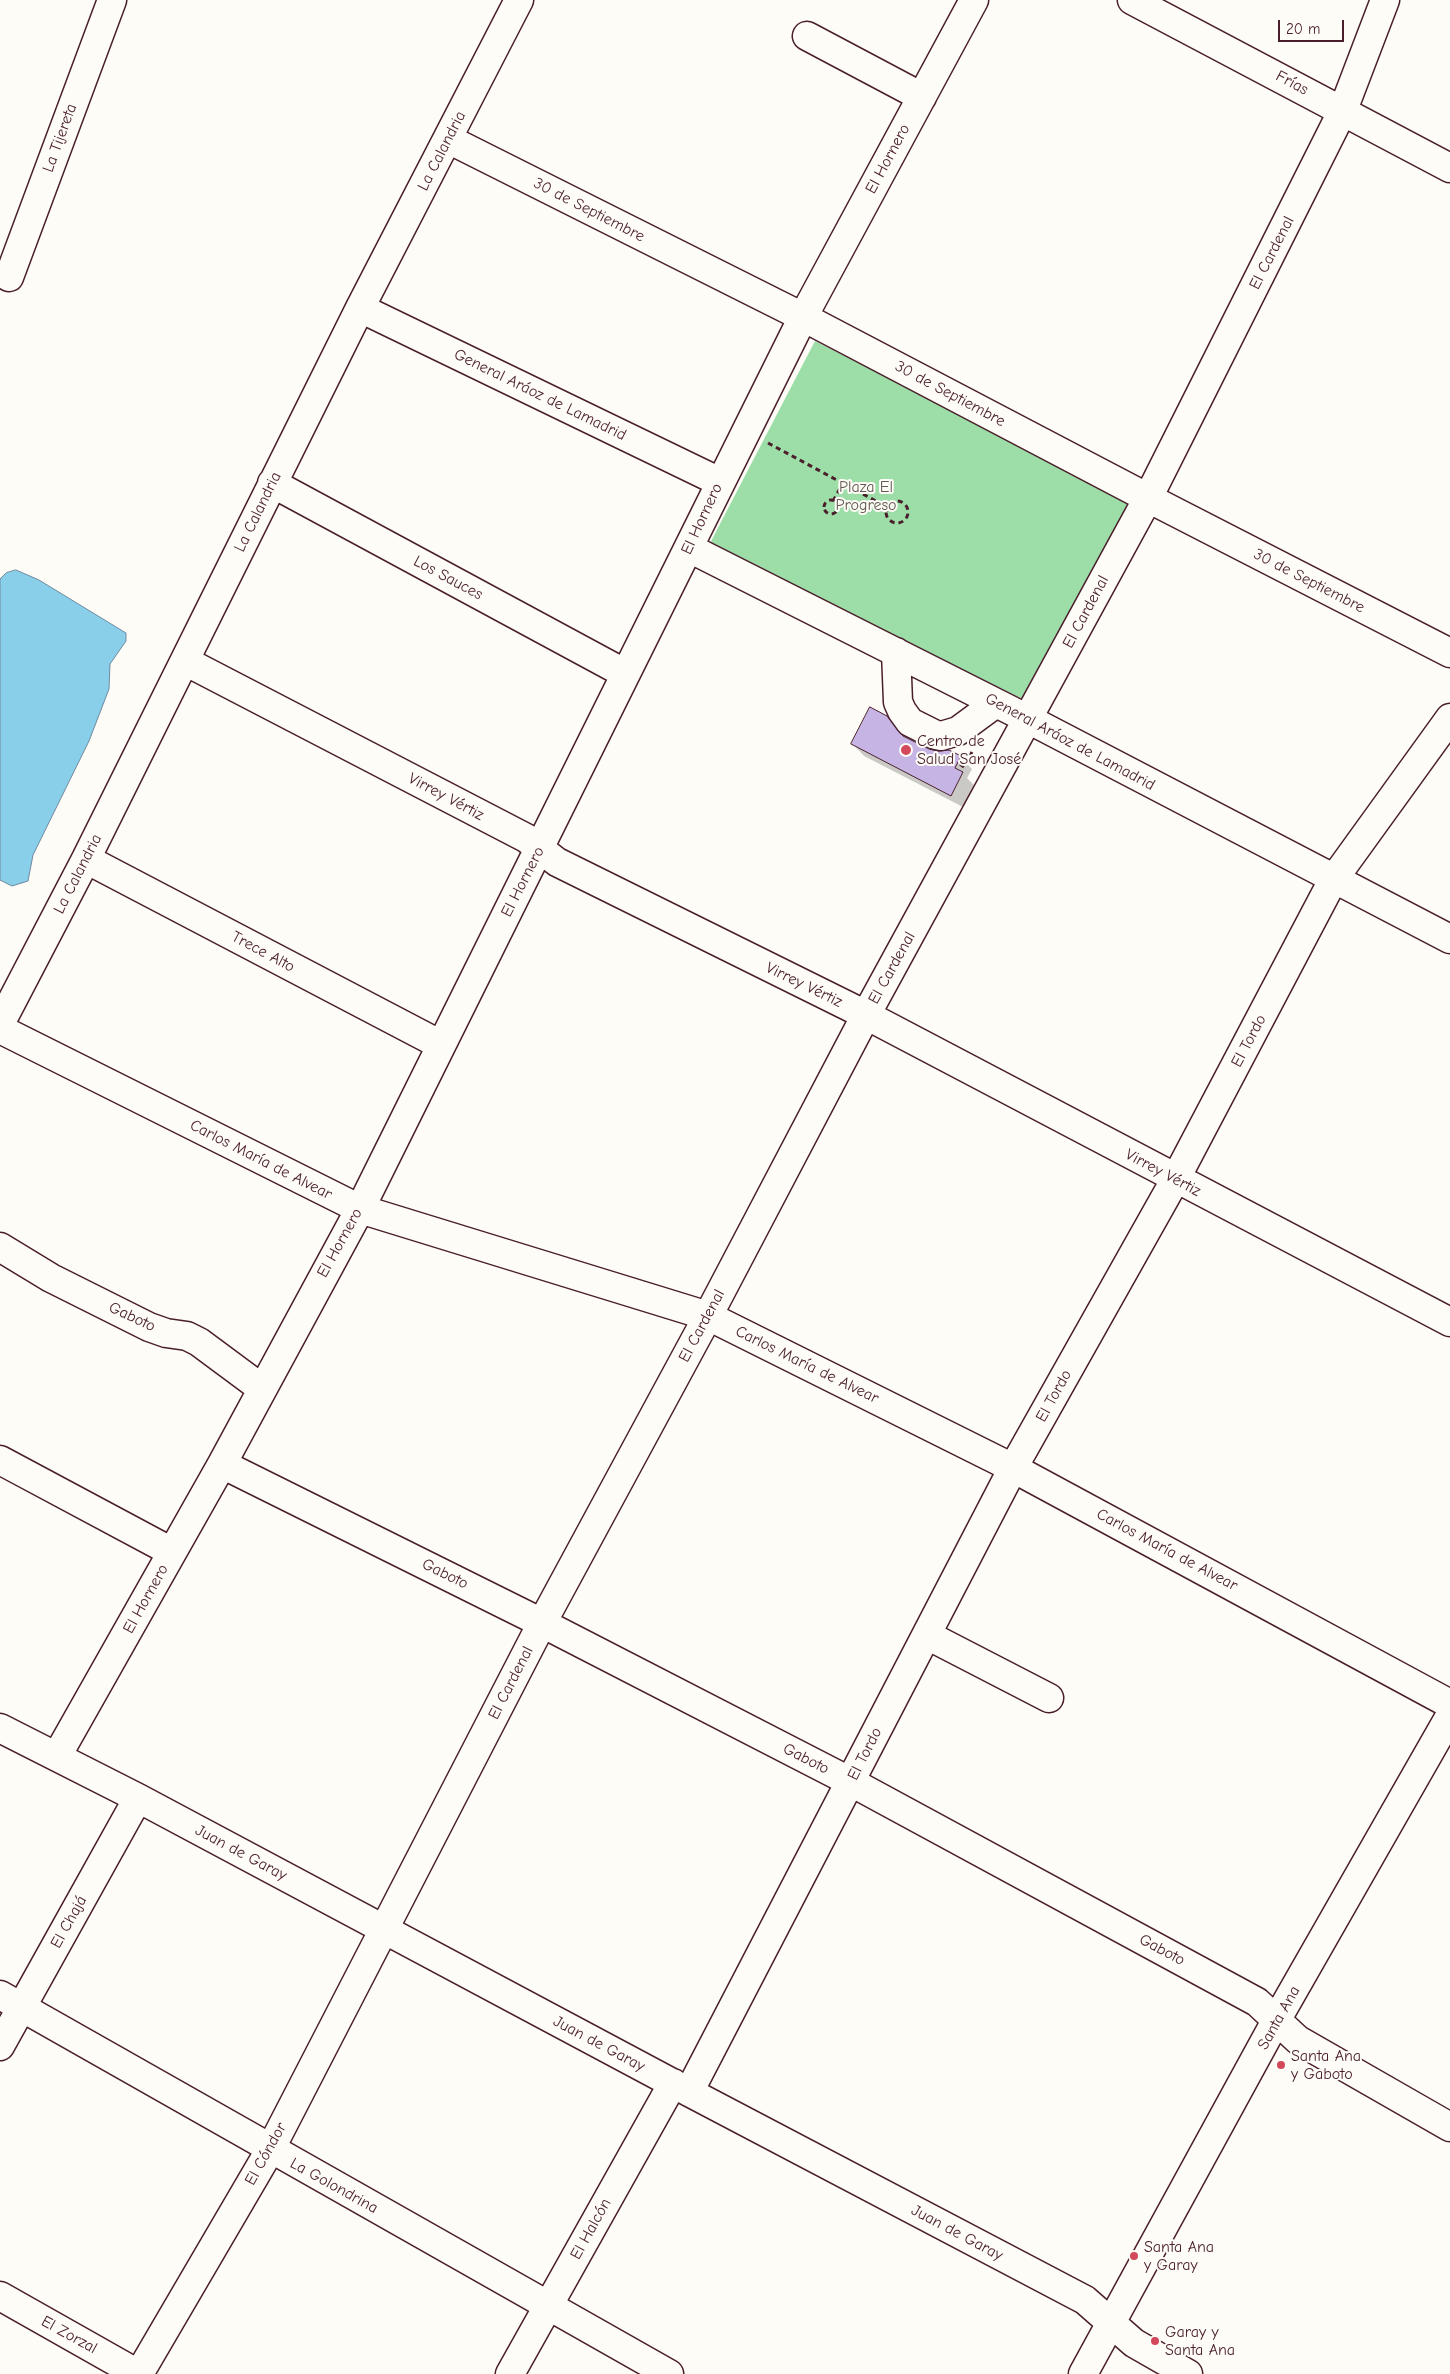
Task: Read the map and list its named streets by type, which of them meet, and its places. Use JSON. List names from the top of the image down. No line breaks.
{"streets":{"street":["Frías","La Tijereta","La Calandria","El Hornero","30 de Septiembre","El Cardenal","General Aráoz de Lamadrid","Los Sauces","Virrey Vértiz","Trece Alto","El Tordo","Carlos María de Alvear","Gaboto","Juan de Garay","El Chajá","Santa Ana","El Cóndor","La Golondrina","El Halcón","El Zorzal"]},"crossings":[["Frías","El Cardenal"],["La Calandria","30 de Septiembre"],["La Calandria","General Aráoz de Lamadrid"],["La Calandria","Los Sauces"],["La Calandria","Virrey Vértiz"],["La Calandria","Trece Alto"],["El Hornero","30 de Septiembre"],["El Hornero","General Aráoz de Lamadrid"],["El Hornero","Los Sauces"],["El Hornero","Virrey Vértiz"],["El Hornero","Trece Alto"],["El Hornero","Carlos María de Alvear"],["El Hornero","Gaboto"],["El Hornero","Juan de Garay"],["30 de Septiembre","El Cardenal"],["El Cardenal","General Aráoz de Lamadrid"],["El Cardenal","Virrey Vértiz"],["El Cardenal","Carlos María de Alvear"],["El Cardenal","Gaboto"],["El Cardenal","Juan de Garay"],["El Cardenal","El Cóndor"],["General Aráoz de Lamadrid","El Tordo"],["Virrey Vértiz","El Tordo"],["El Tordo","Carlos María de Alvear"],["El Tordo","Gaboto"],["El Tordo","Juan de Garay"],["El Tordo","El Halcón"],["Gaboto","Santa Ana"],["Juan de Garay","El Chajá"],["Juan de Garay","Santa Ana"],["Juan de Garay","El Cóndor"],["Juan de Garay","El Halcón"],["El Chajá","La Golondrina"],["El Cóndor","La Golondrina"],["El Cóndor","El Zorzal"],["La Golondrina","El Halcón"]],"parks":["Plaza El Progreso"],"places":["Centro de Salud San José","Santa Ana y Gaboto","Santa Ana y Garay","Garay y Santa Ana"],"scale_bar":"20 m"}
